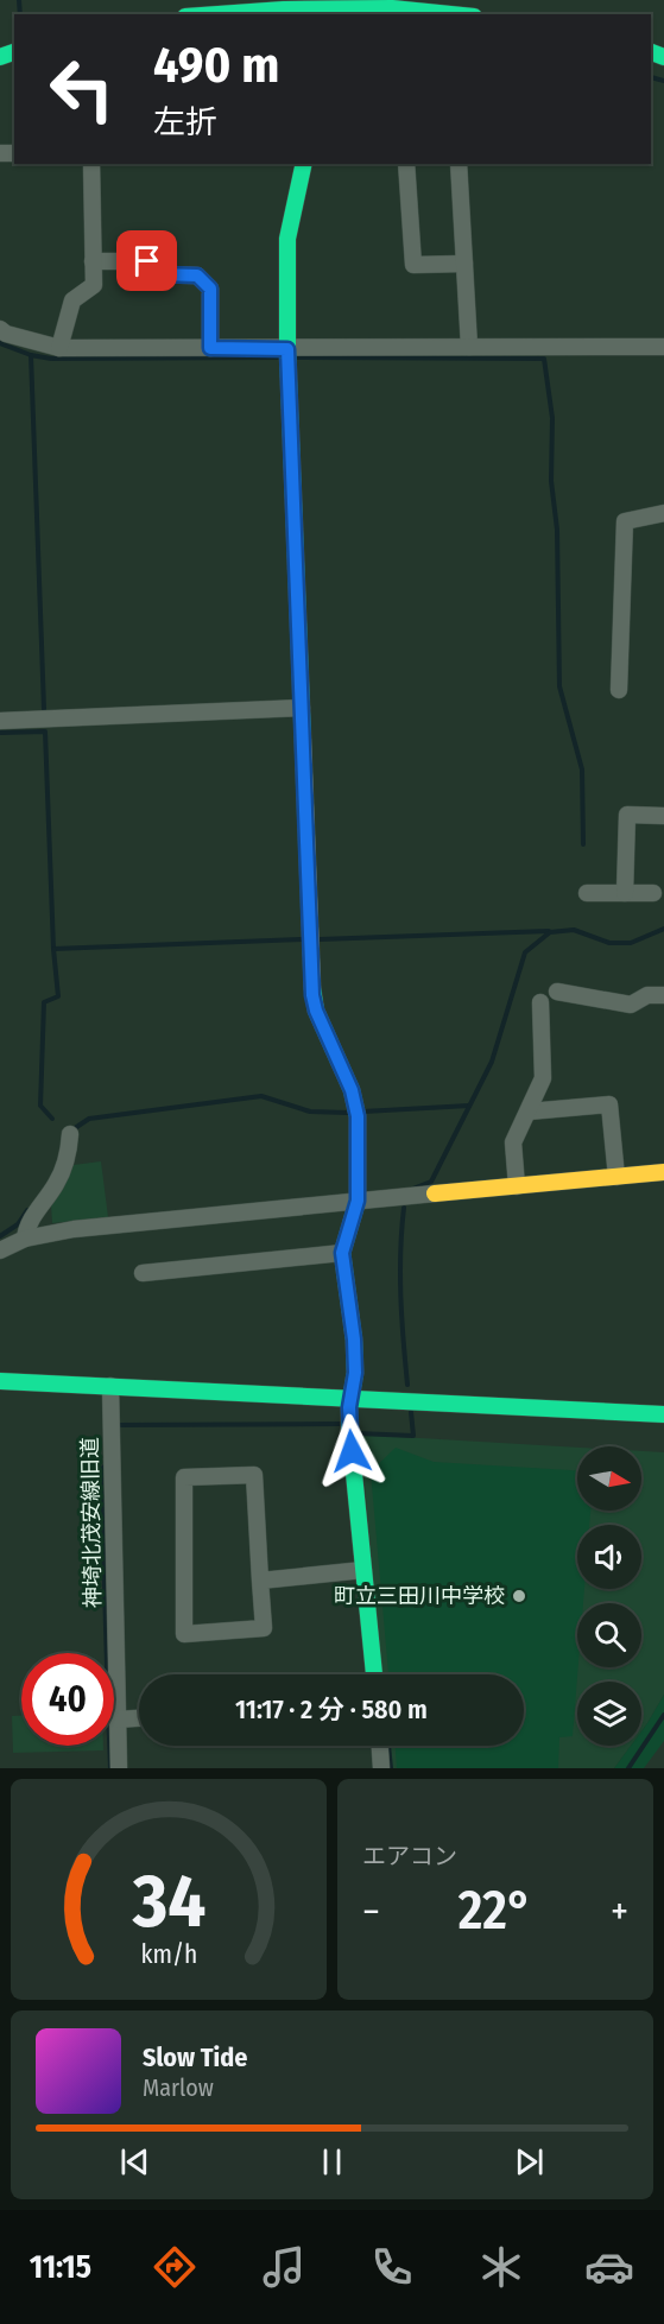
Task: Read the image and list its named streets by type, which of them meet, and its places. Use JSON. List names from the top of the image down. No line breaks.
{"streets":{"street":["神埼北茂安線旧道"]},"places":["町立三田川中学校"],"north":"right","page":{"turn":["490 m","左折"],"limit":"40","trip":"11:17 · 2 分 · 580 m","tile":"エアコン","heat":["−","22°","+"],"song":["Slow Tide","Marlow"],"tabs":"11:15","gauge":["34","km/h"]}}
